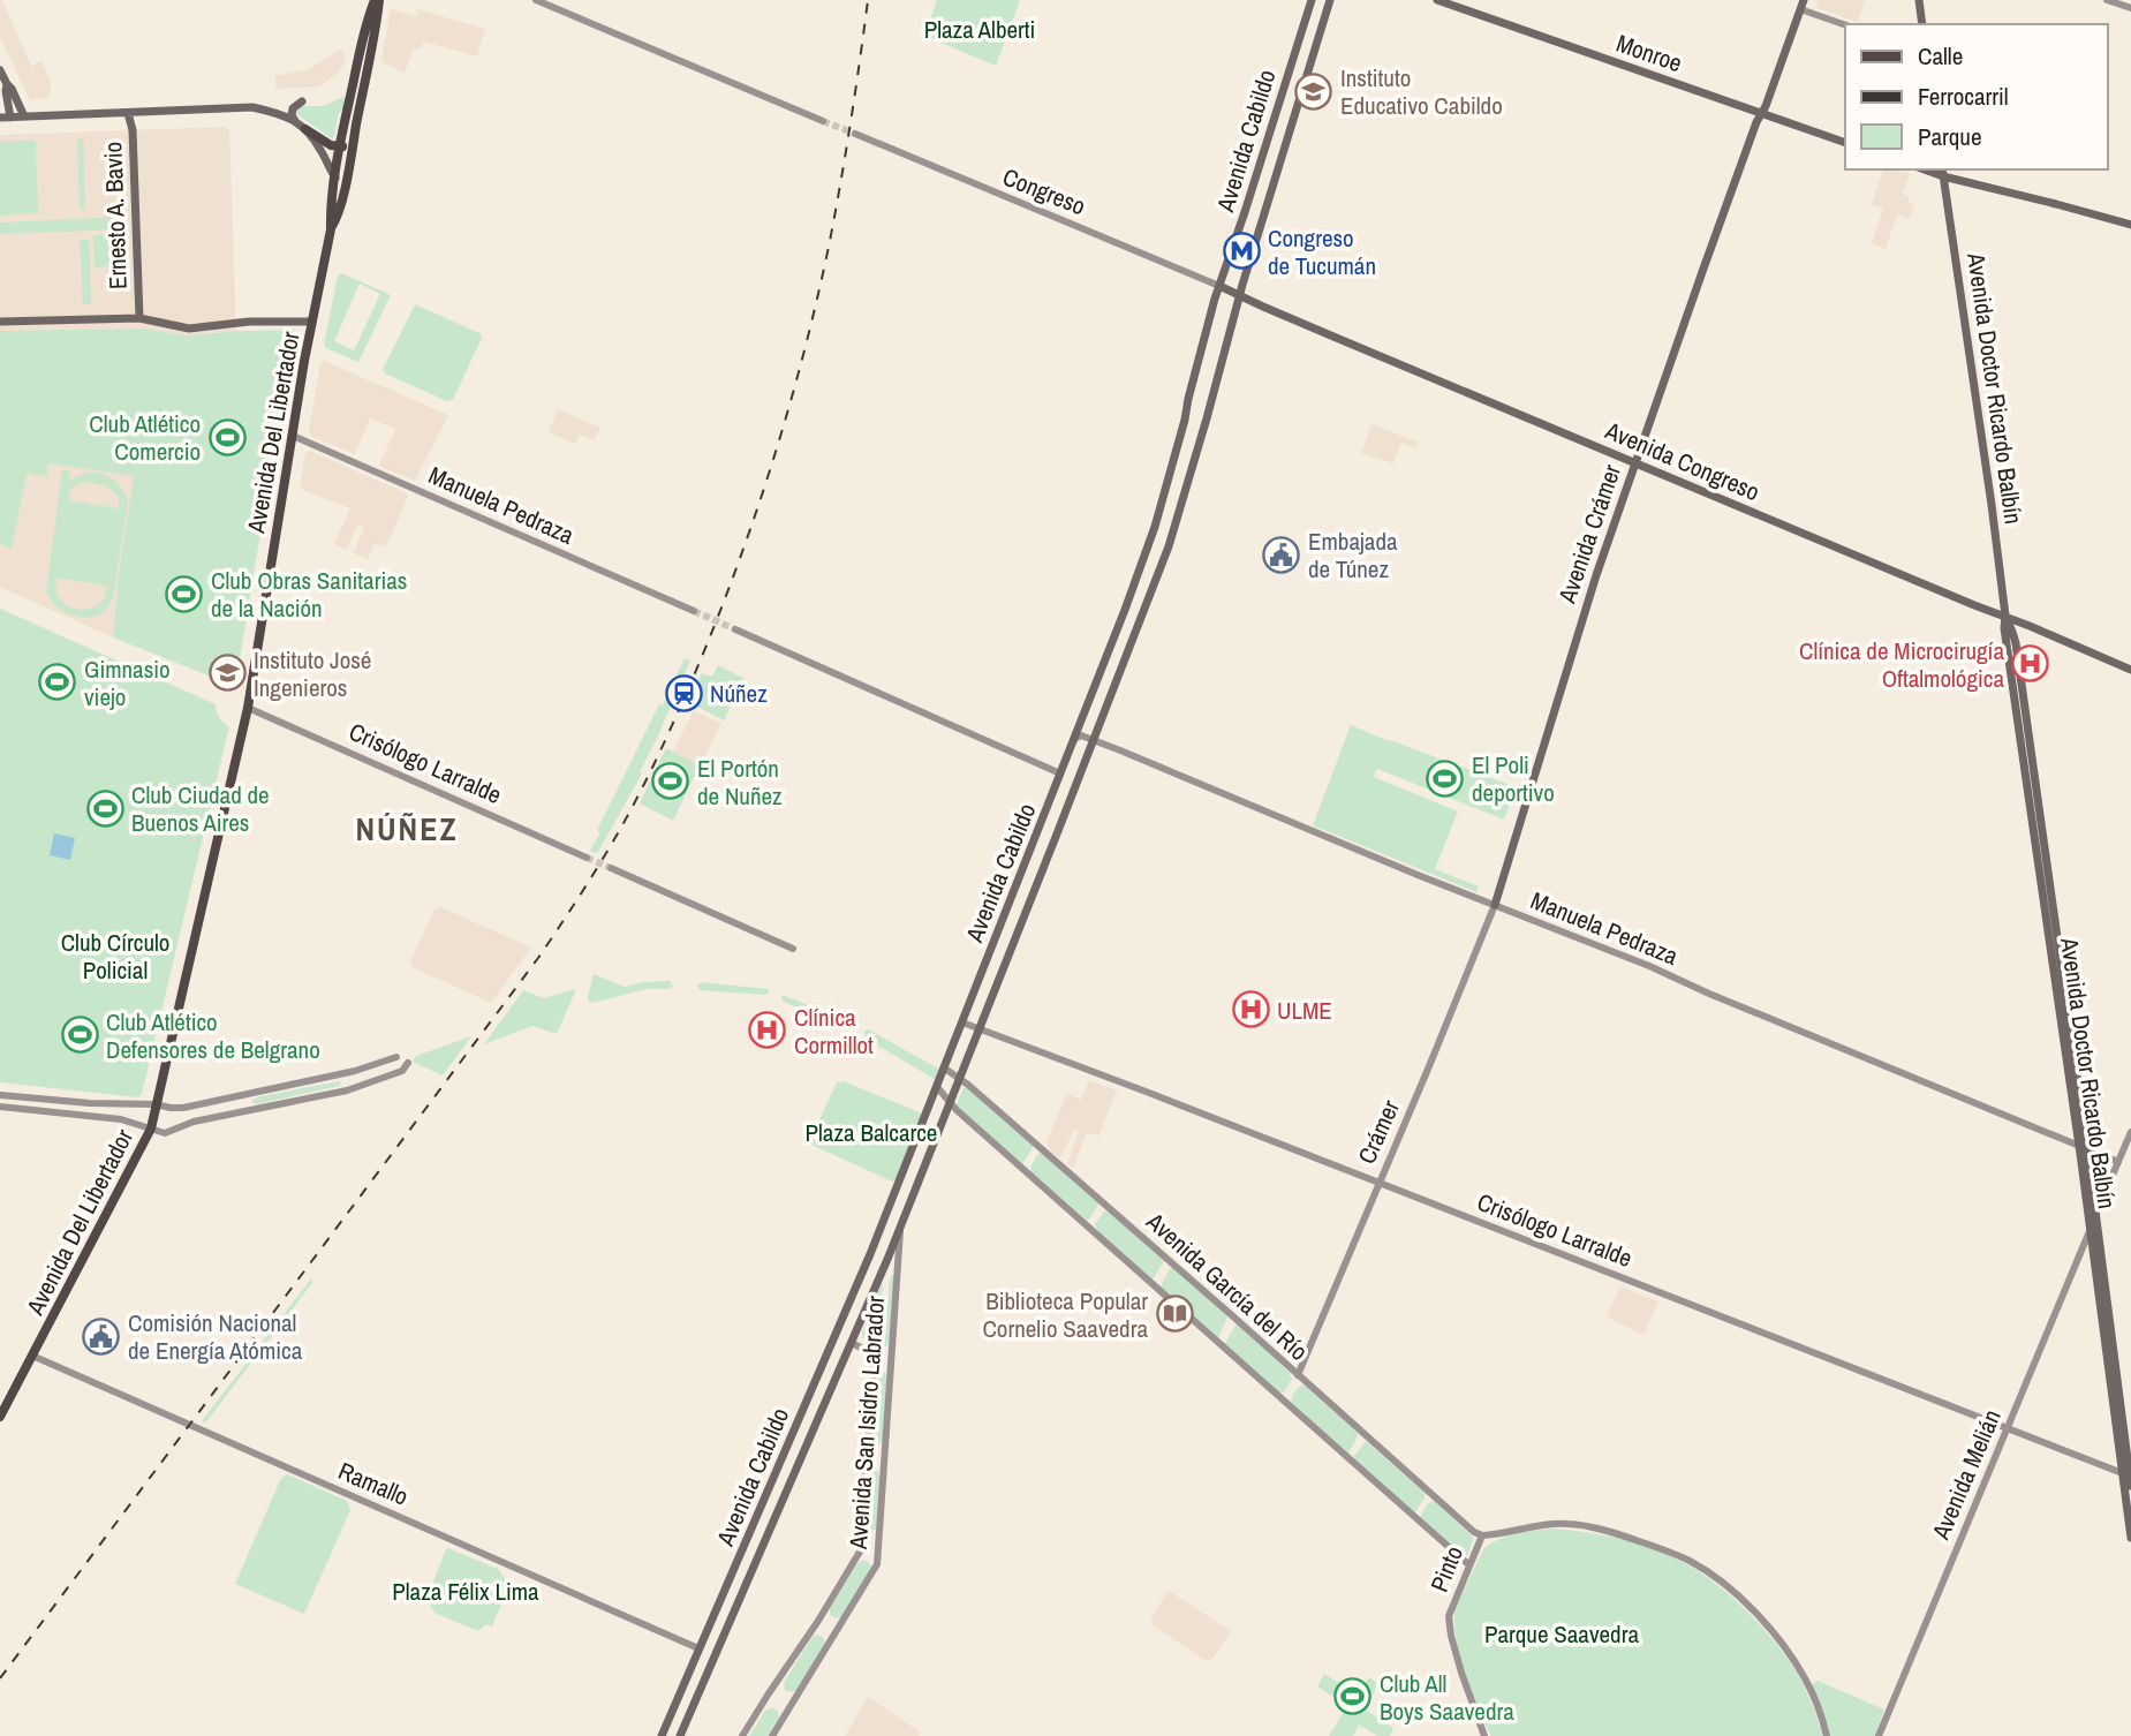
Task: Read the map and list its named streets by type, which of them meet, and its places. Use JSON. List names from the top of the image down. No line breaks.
{"streets":{"main road":["Monroe","Avenida Cabildo","Ernesto A. Bavio","Avenida Doctor Ricardo Balbín","Avenida Del Libertador","Avenida Congreso","Avenida Crámer"],"street":["Congreso","Manuela Pedraza","Crisólogo Larralde","Crámer","Avenida García del Río","Avenida San Isidro Labrador","Avenida Melián","Ramallo","Pinto"]},"crossings":[["Monroe","Avenida Crámer"],["Avenida Cabildo","Congreso"],["Avenida Cabildo","Avenida Congreso"],["Avenida Cabildo","Manuela Pedraza"],["Avenida Cabildo","Crisólogo Larralde"],["Avenida Cabildo","Avenida García del Río"],["Avenida Cabildo","Avenida San Isidro Labrador"],["Avenida Cabildo","Ramallo"],["Congreso","Avenida Congreso"],["Avenida Doctor Ricardo Balbín","Avenida Congreso"],["Avenida Doctor Ricardo Balbín","Manuela Pedraza"],["Avenida Doctor Ricardo Balbín","Crisólogo Larralde"],["Avenida Doctor Ricardo Balbín","Avenida Melián"],["Avenida Del Libertador","Manuela Pedraza"],["Avenida Del Libertador","Crisólogo Larralde"],["Avenida Del Libertador","Ramallo"],["Avenida Congreso","Avenida Crámer"],["Manuela Pedraza","Avenida Crámer"],["Manuela Pedraza","Crámer"],["Manuela Pedraza","Avenida Melián"],["Avenida Crámer","Crámer"],["Crisólogo Larralde","Crámer"],["Crisólogo Larralde","Avenida Melián"],["Crámer","Avenida García del Río"],["Avenida García del Río","Pinto"]],"districts":["NÚÑEZ"],"parks":["Plaza Alberti","Club Círculo Policial","Plaza Balcarce","Plaza Félix Lima","Parque Saavedra"],"places":{"school or university":["Instituto Educativo Cabildo","Instituto José Ingenieros"],"metro station":["Congreso de Tucumán"],"sports":["Club Atlético Comercio","Club Obras Sanitarias de la Nación","Gimnasio viejo","El Poli deportivo","El Portón de Nuñez","Club Ciudad de Buenos Aires","Club Atlético Defensores de Belgrano","Club All Boys Saavedra"],"public building":["Embajada de Túnez","Comisión Nacional de Energía Atómica"],"hospital":["Clínica de Microcirugía Oftalmológica","ULME","Clínica Cormillot"],"station":["Núñez"],"library":["Biblioteca Popular Cornelio Saavedra"]},"legend":["Calle","Ferrocarril","Parque"]}
